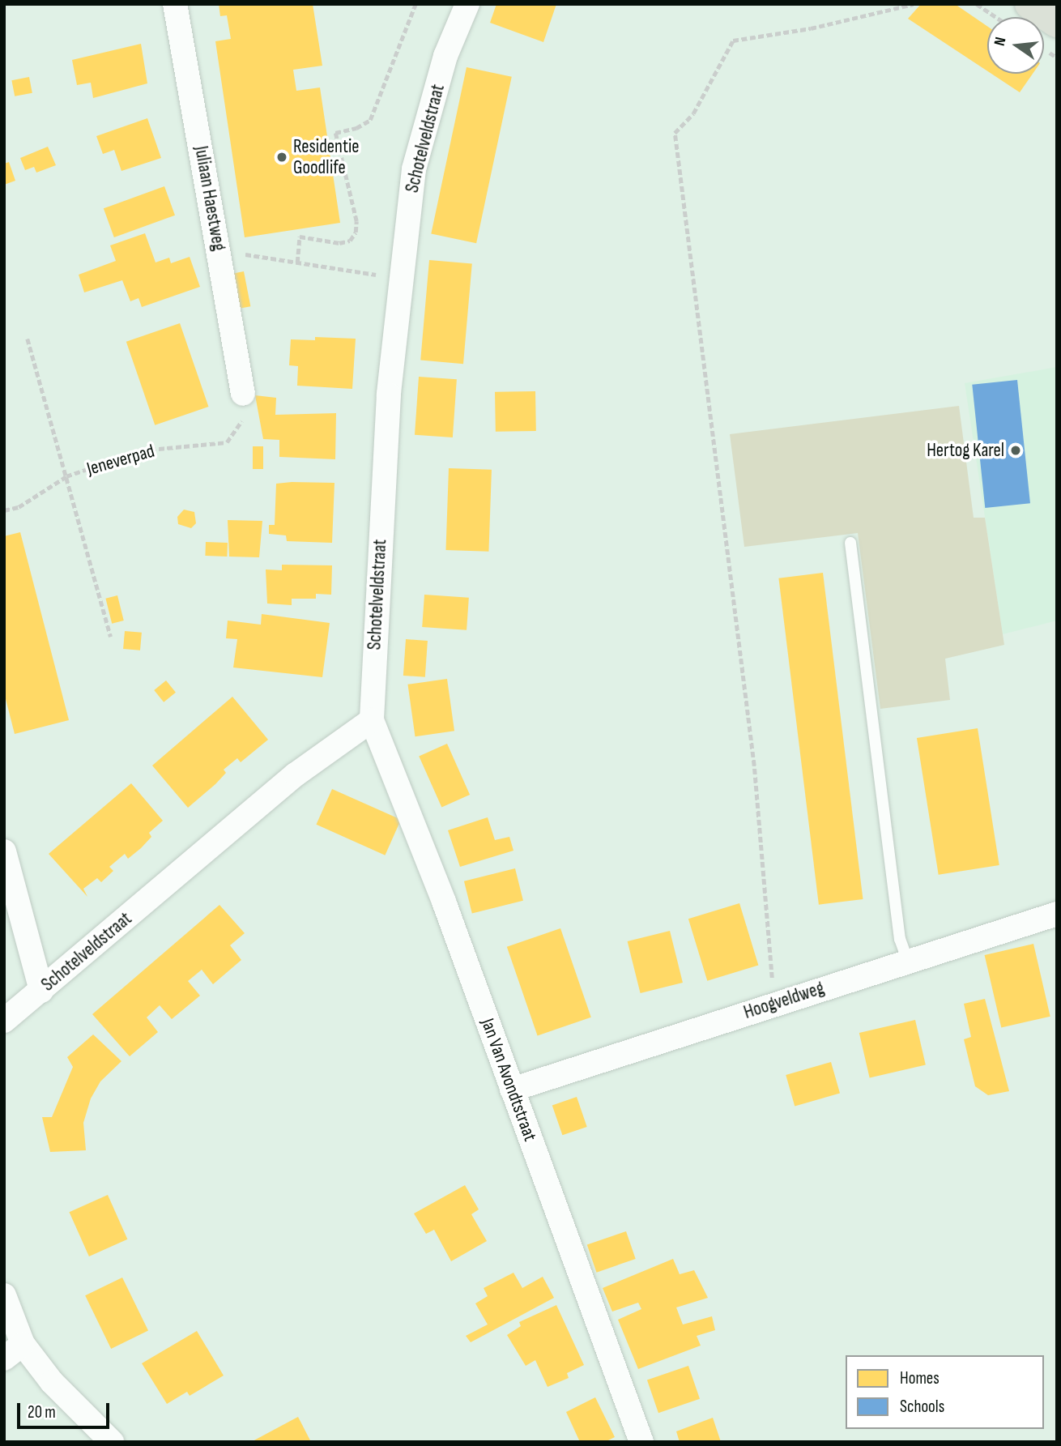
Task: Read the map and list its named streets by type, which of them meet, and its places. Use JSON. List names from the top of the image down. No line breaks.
{"streets":{"street":["Schotelveldstraat","Juliaan Haestweg","Hoogveldweg","Jan Van Avondtstraat"],"path":["Jeneverpad"]},"crossings":[["Schotelveldstraat","Jan Van Avondtstraat"],["Juliaan Haestweg","Jeneverpad"],["Hoogveldweg","Jan Van Avondtstraat"]],"places":["Residentie Goodlife","Hertog Karel"],"legend":["Homes","Schools"],"scale_bar":"20 m","north":"left"}
